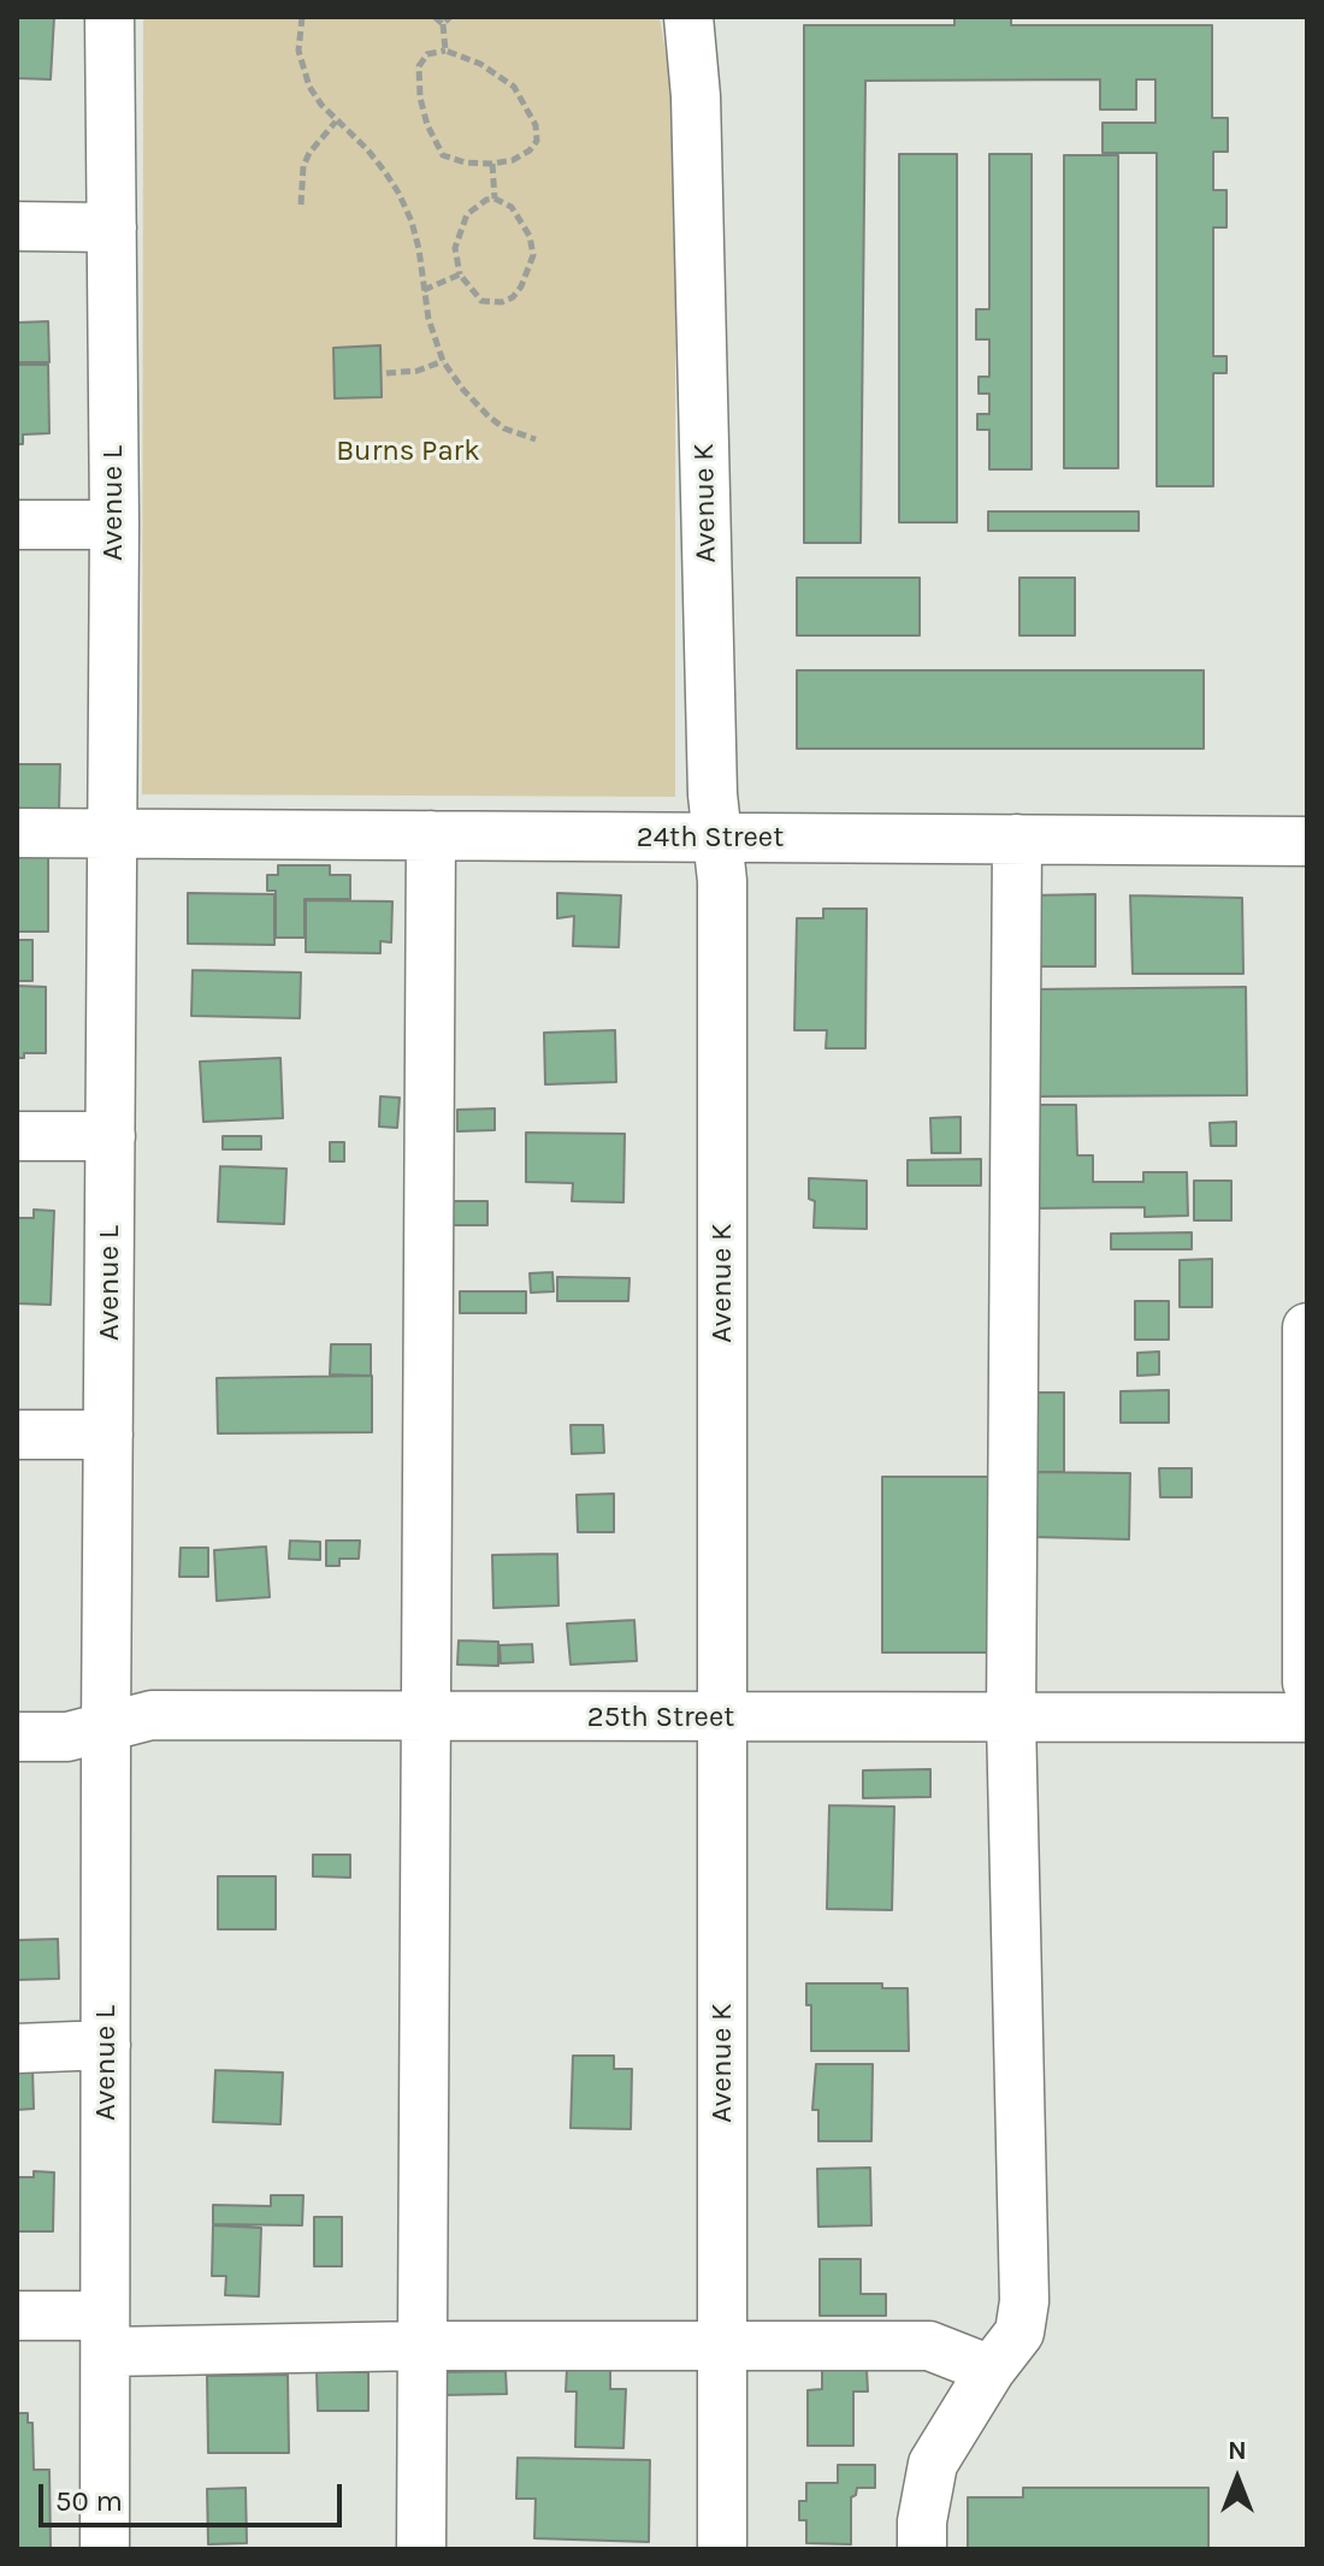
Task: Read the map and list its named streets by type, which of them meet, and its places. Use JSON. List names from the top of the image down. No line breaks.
{"streets":{"street":["Avenue L","Avenue K","24th Street","25th Street"]},"crossings":[["Avenue L","24th Street"],["Avenue L","25th Street"],["Avenue K","24th Street"],["Avenue K","25th Street"]],"parks":["Burns Park"],"scale_bar":"50 m","north":"top"}
